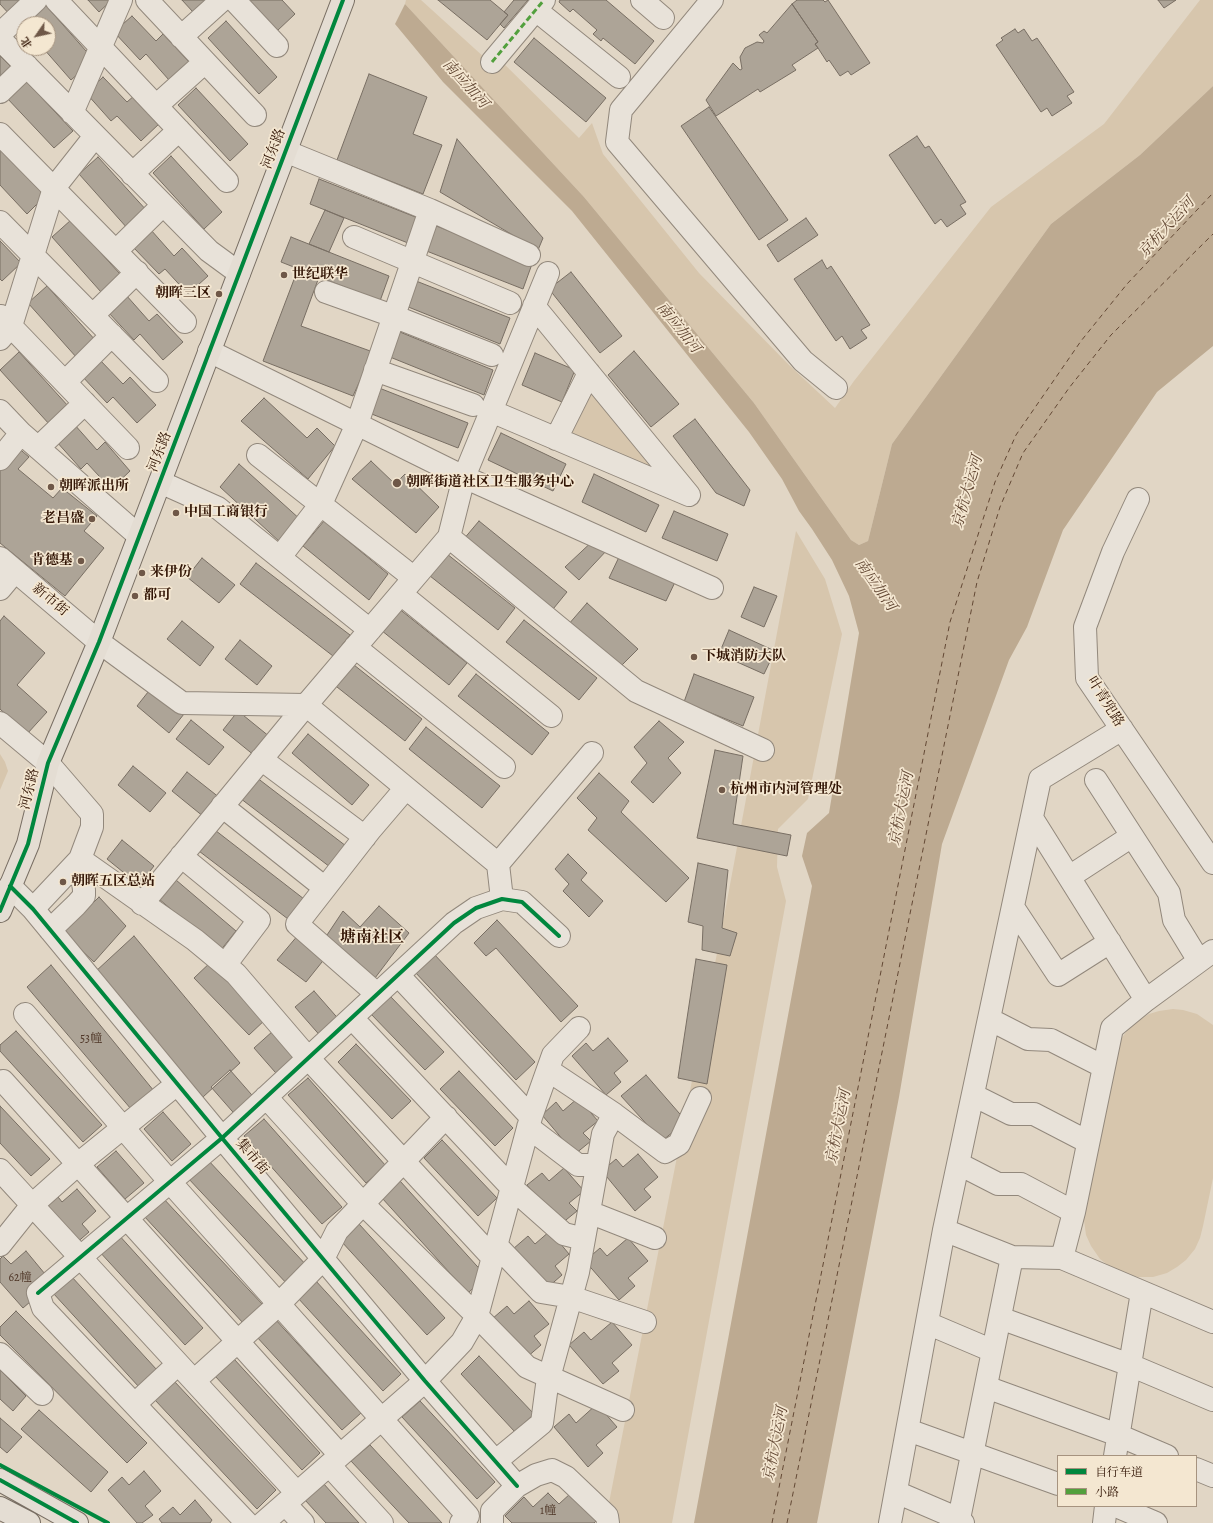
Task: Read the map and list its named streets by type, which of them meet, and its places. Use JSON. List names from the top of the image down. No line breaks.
{"streets":{"main road":["河东路"],"street":["新市街","叶青兜路","集市街"]},"crossings":[["河东路","新市街"],["河东路","集市街"]],"districts":["塘南社区"],"water":["南应加河","京杭大运河"],"places":["世纪联华","朝晖三区","朝晖街道社区卫生服务中心","朝晖派出所","中国工商银行","老昌盛","肯德基","来伊份","都可","下城消防大队","杭州市内河管理处","朝晖五区总站"],"house_numbers":["53幢","62幢","1幢"],"legend":["自行车道","小路"],"north":"bottom left"}
